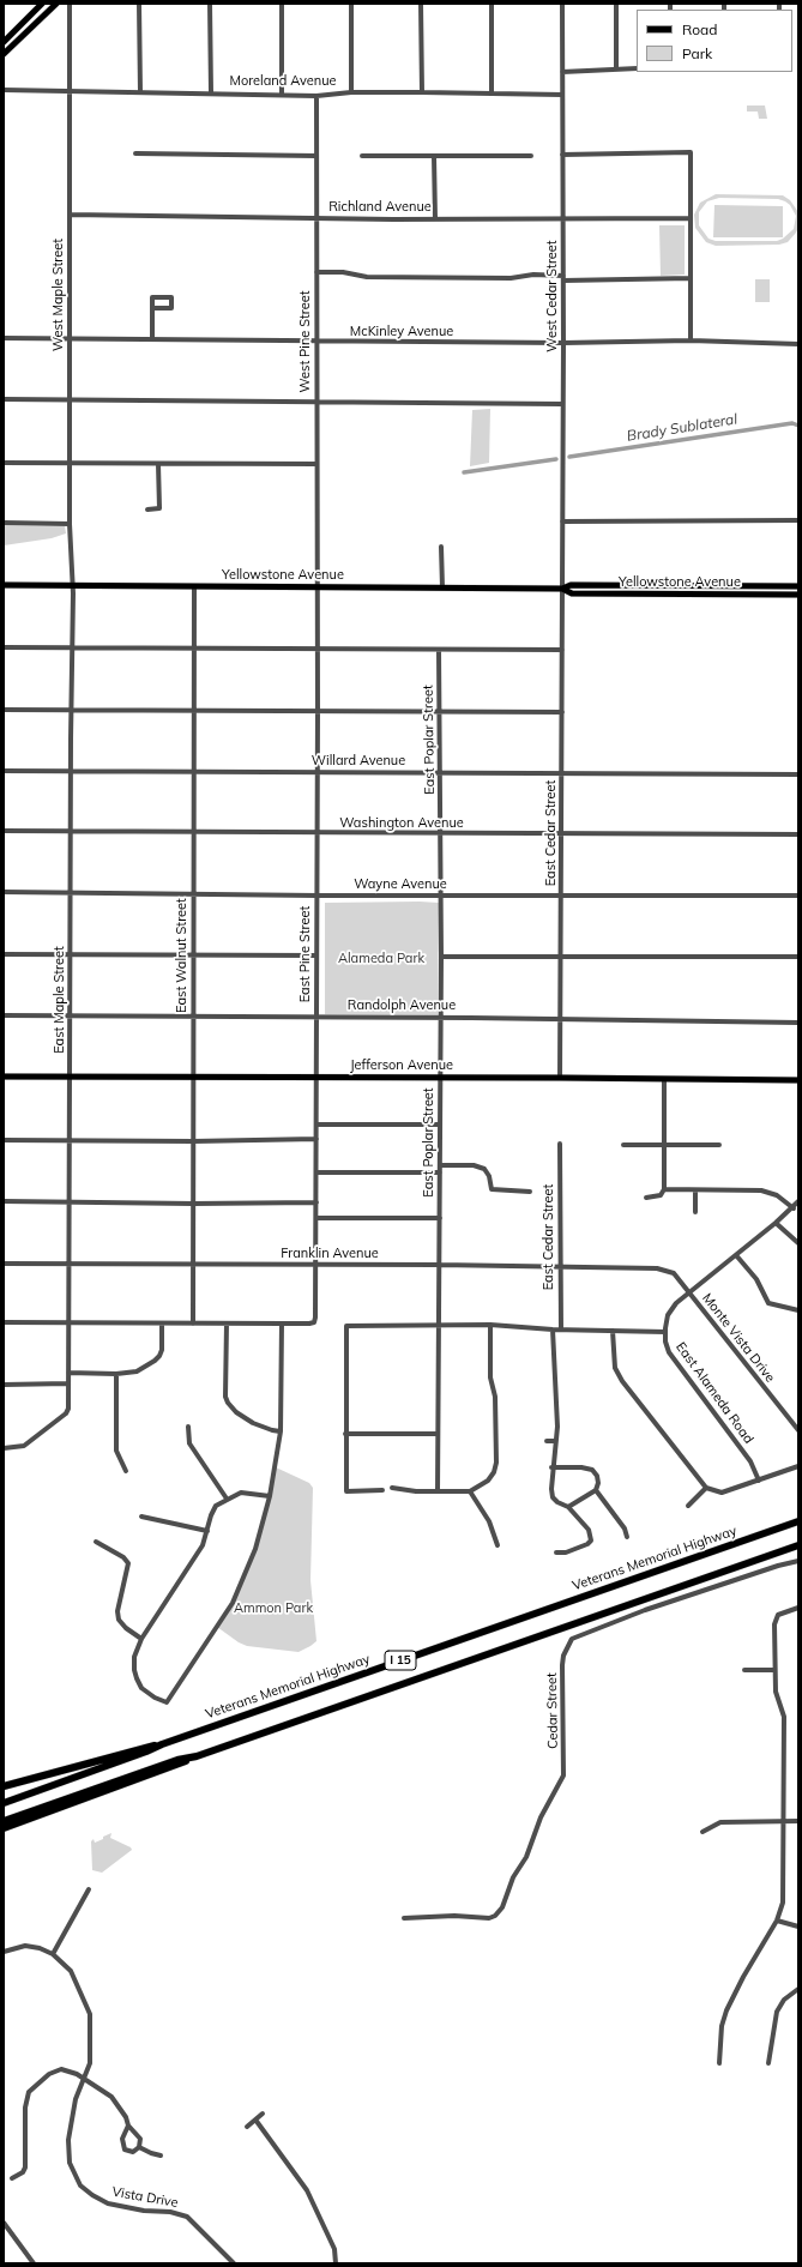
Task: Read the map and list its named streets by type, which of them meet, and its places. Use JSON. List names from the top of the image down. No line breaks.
{"streets":{"highway":["Veterans Memorial Highway","I 15"],"main road":["Yellowstone Avenue","Jefferson Avenue"],"street":["Moreland Avenue","Richland Avenue","West Maple Street","West Cedar Street","McKinley Avenue","West Pine Street","East Poplar Street","Willard Avenue","Washington Avenue","East Cedar Street","Wayne Avenue","East Pine Street","East Walnut Street","East Maple Street","Randolph Avenue","Franklin Avenue","Monte Vista Drive","East Alameda Road","Cedar Street","Vista Drive"]},"crossings":[["Moreland Avenue","West Maple Street"],["Moreland Avenue","West Cedar Street"],["Moreland Avenue","West Pine Street"],["Richland Avenue","West Maple Street"],["Richland Avenue","West Cedar Street"],["Richland Avenue","West Pine Street"],["West Maple Street","McKinley Avenue"],["West Maple Street","Yellowstone Avenue"],["West Maple Street","East Maple Street"],["West Cedar Street","McKinley Avenue"],["West Cedar Street","Yellowstone Avenue"],["West Cedar Street","East Cedar Street"],["McKinley Avenue","West Pine Street"],["West Pine Street","Yellowstone Avenue"],["West Pine Street","East Pine Street"],["Yellowstone Avenue","East Cedar Street"],["Yellowstone Avenue","East Pine Street"],["Yellowstone Avenue","East Walnut Street"],["Yellowstone Avenue","East Maple Street"],["East Poplar Street","Willard Avenue"],["East Poplar Street","Washington Avenue"],["East Poplar Street","Wayne Avenue"],["East Poplar Street","Randolph Avenue"],["East Poplar Street","Jefferson Avenue"],["East Poplar Street","Franklin Avenue"],["Willard Avenue","East Cedar Street"],["Willard Avenue","East Pine Street"],["Willard Avenue","East Walnut Street"],["Willard Avenue","East Maple Street"],["Washington Avenue","East Cedar Street"],["Washington Avenue","East Pine Street"],["Washington Avenue","East Walnut Street"],["Washington Avenue","East Maple Street"],["East Cedar Street","Wayne Avenue"],["East Cedar Street","Randolph Avenue"],["East Cedar Street","Jefferson Avenue"],["East Cedar Street","Franklin Avenue"],["Wayne Avenue","East Pine Street"],["Wayne Avenue","East Walnut Street"],["Wayne Avenue","East Maple Street"],["East Pine Street","Randolph Avenue"],["East Pine Street","Jefferson Avenue"],["East Pine Street","Franklin Avenue"],["East Walnut Street","Randolph Avenue"],["East Walnut Street","Jefferson Avenue"],["East Walnut Street","Franklin Avenue"],["East Maple Street","Randolph Avenue"],["East Maple Street","Jefferson Avenue"],["East Maple Street","Franklin Avenue"],["Franklin Avenue","Monte Vista Drive"],["Monte Vista Drive","East Alameda Road"]],"water":["Brady Sublateral"],"parks":["Alameda Park","Ammon Park"],"legend":["Road","Park"]}
